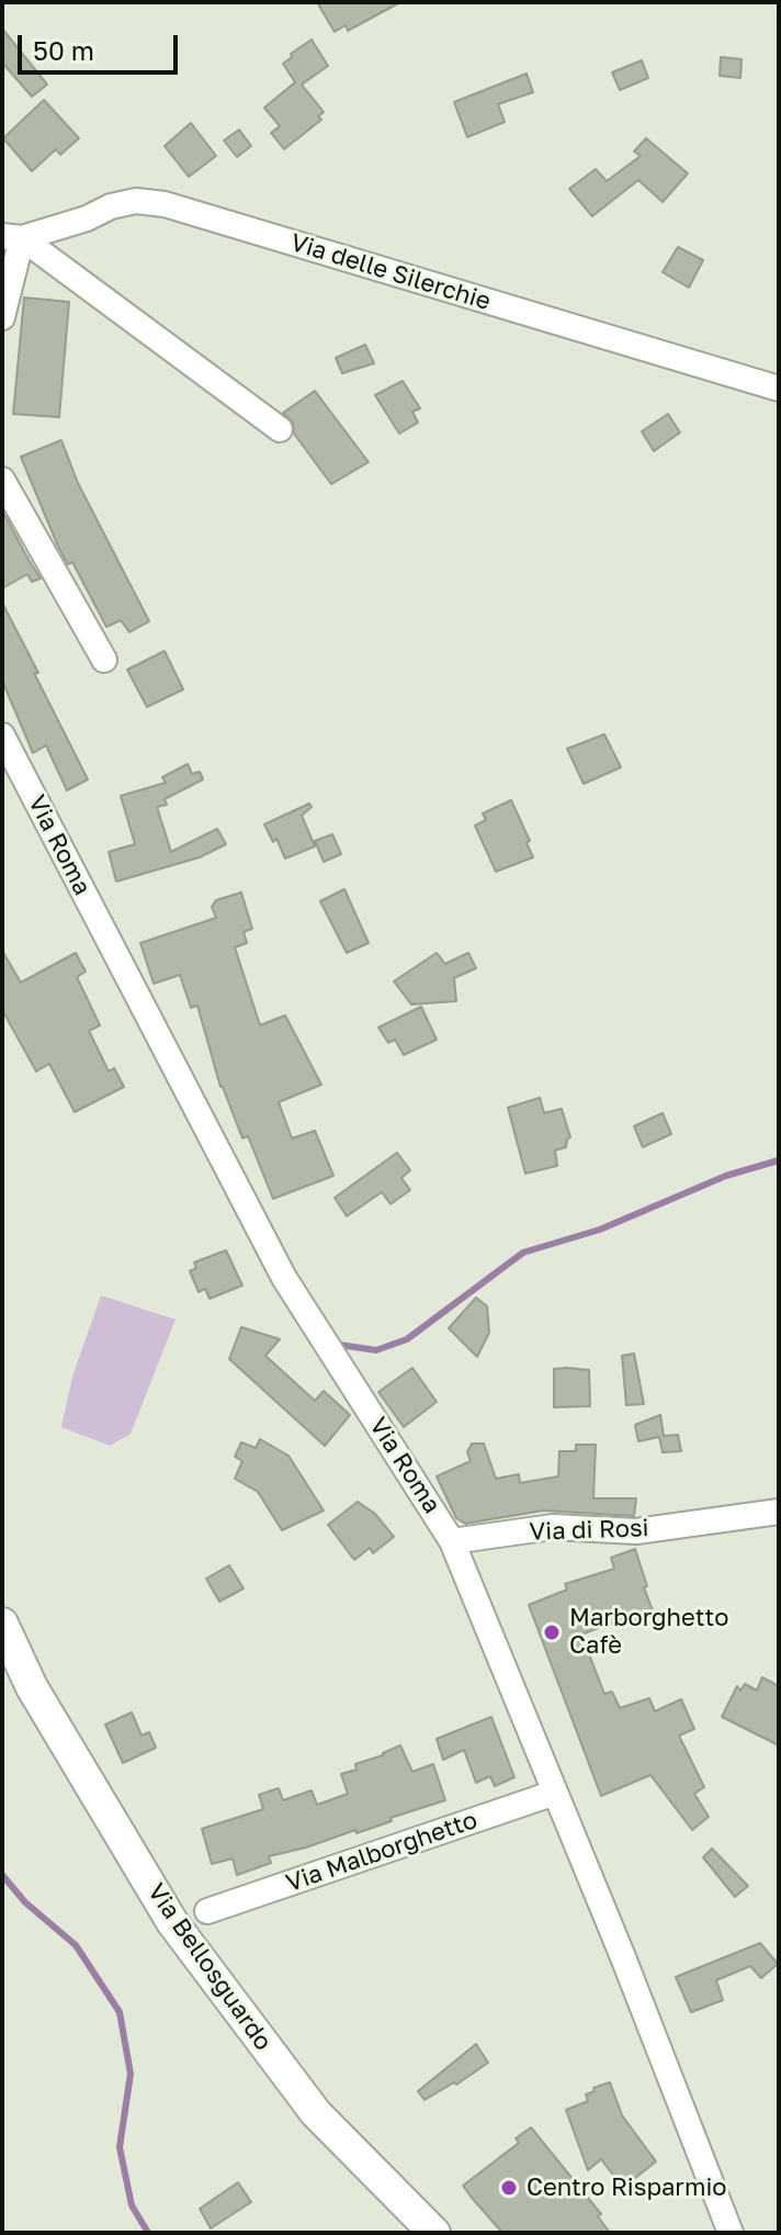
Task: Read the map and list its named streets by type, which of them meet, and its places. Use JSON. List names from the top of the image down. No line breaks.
{"streets":{"main road":["Via Bellosguardo"],"street":["Via delle Silerchie","Via Roma","Via di Rosi","Via Malborghetto"]},"crossings":[["Via Roma","Via di Rosi"],["Via Roma","Via Malborghetto"]],"places":["Marborghetto Cafè","Centro Risparmio"],"scale_bar":"50 m"}
